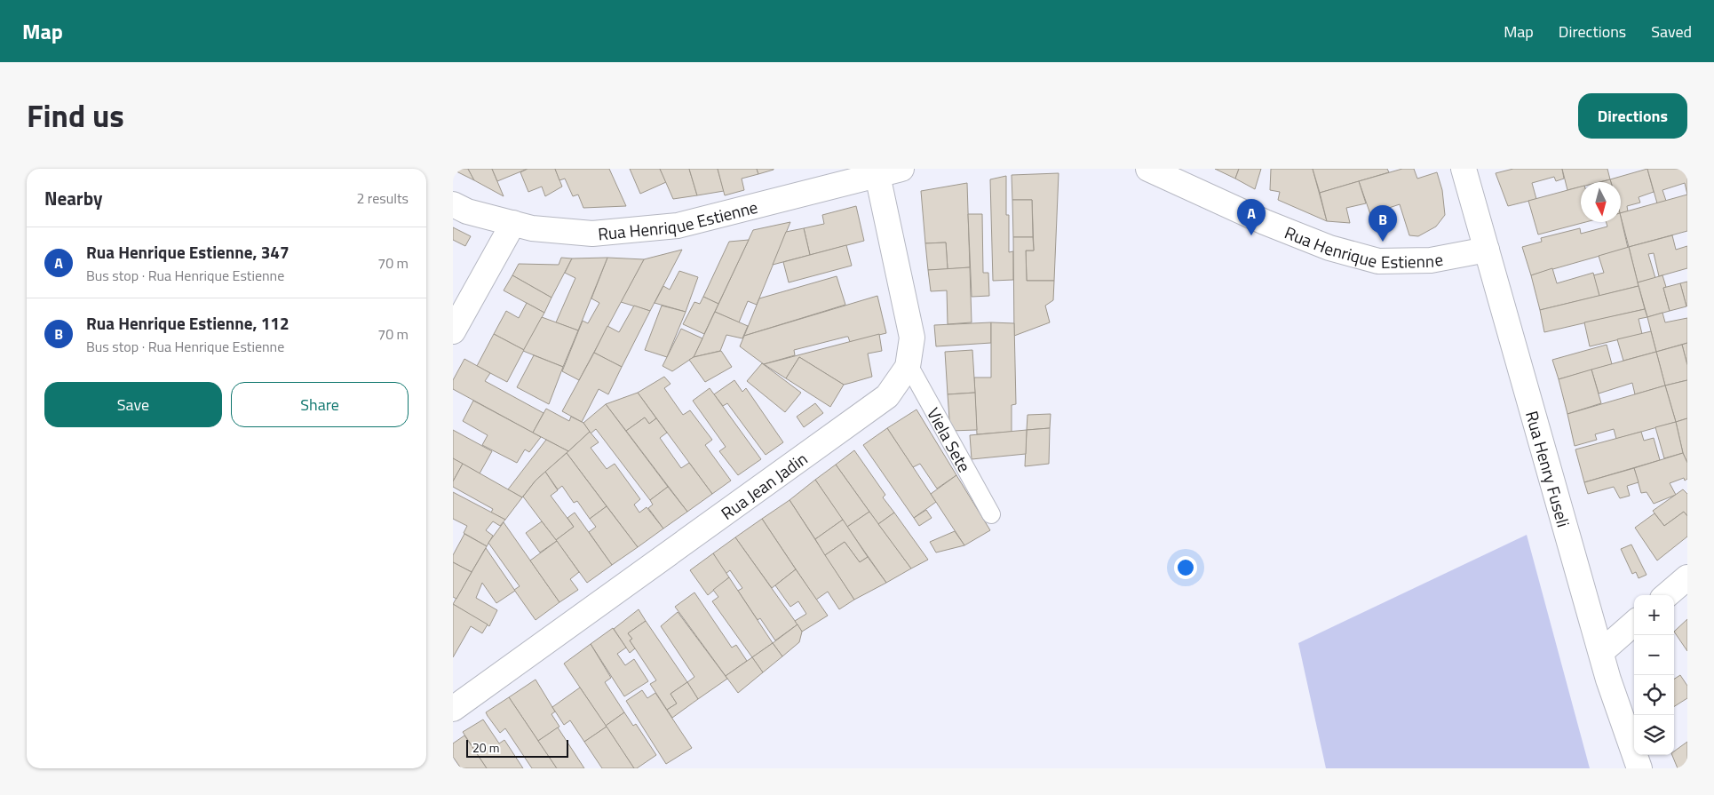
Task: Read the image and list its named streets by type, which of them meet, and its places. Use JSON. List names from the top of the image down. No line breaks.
{"streets":{"street":["Rua Henrique Estienne","Rua Henry Fuseli","Rua Jean Jadin"],"lane":["Viela Sete"]},"crossings":[["Rua Henrique Estienne","Rua Henry Fuseli"],["Rua Henrique Estienne","Rua Jean Jadin"],["Viela Sete","Rua Jean Jadin"]],"scale_bar":"20 m","north":"bottom","page":{"header":"Map","nav":["Map","Directions","Saved"],"title":"Find us","buttons":["Directions",["Save","Share"]],"heading":["Nearby","2 results"],"pins":["A","B"],"list":[{"mark":"A","name":"Rua Henrique Estienne, 347","note":"Bus stop · Rua Henrique Estienne","value":"70 m"},{"mark":"B","name":"Rua Henrique Estienne, 112","note":"Bus stop · Rua Henrique Estienne","value":"70 m"}],"map_buttons":["+","−"],"scale":"20 m"}}
